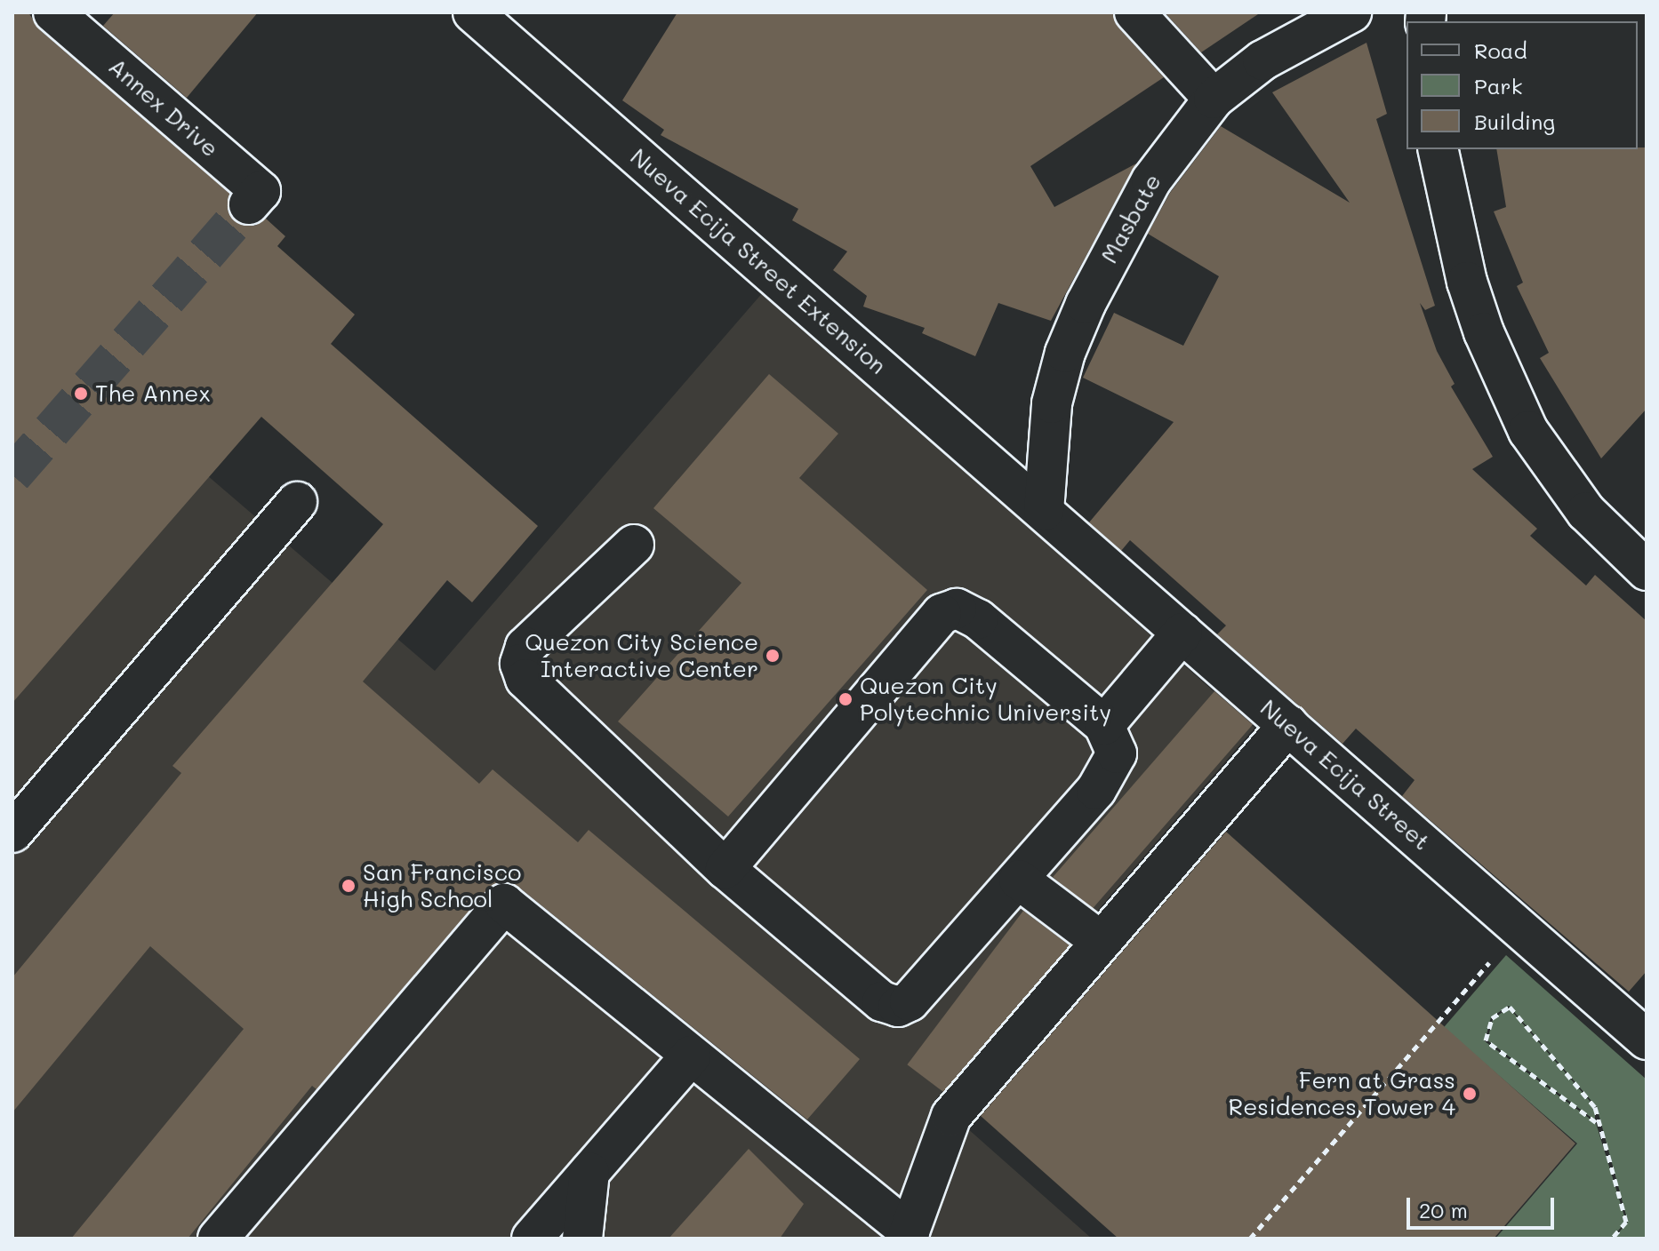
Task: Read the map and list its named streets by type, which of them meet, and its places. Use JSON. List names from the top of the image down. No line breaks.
{"streets":{"street":["Annex Drive","Masbate","Nueva Ecija Street Extension","Nueva Ecija Street"]},"crossings":[["Masbate","Nueva Ecija Street Extension"],["Masbate","Nueva Ecija Street"],["Nueva Ecija Street Extension","Nueva Ecija Street"]],"places":["The Annex","Quezon City Science Interactive Center","Quezon City Polytechnic University","San Francisco High School","Fern at Grass Residences Tower 4"],"legend":["Road","Park","Building"],"scale_bar":"20 m"}
